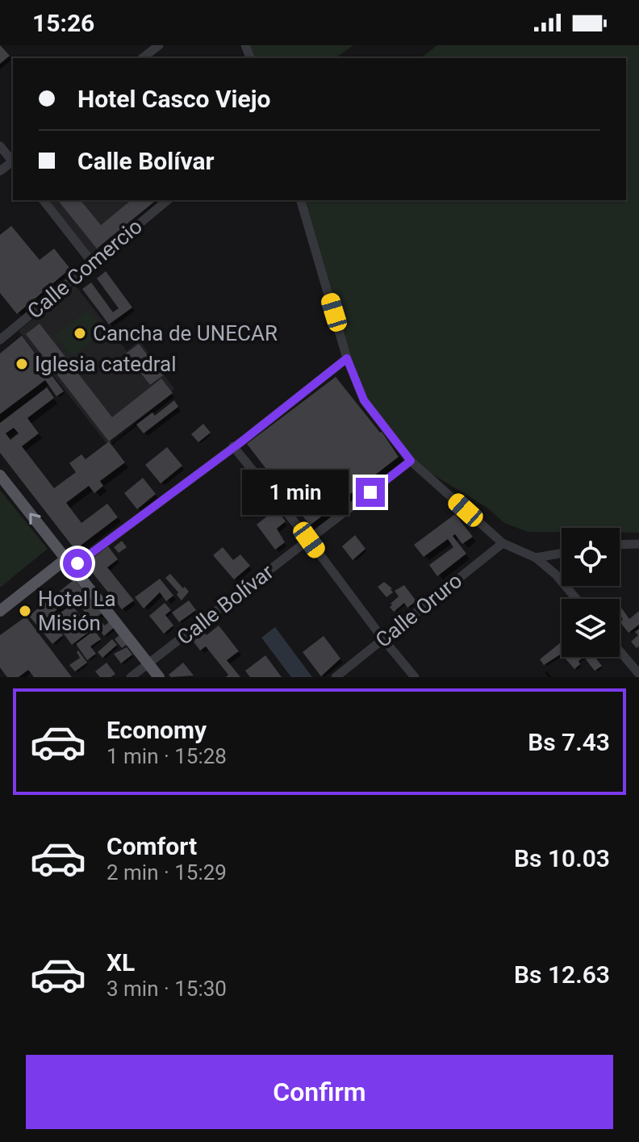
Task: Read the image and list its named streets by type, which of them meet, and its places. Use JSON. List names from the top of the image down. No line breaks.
{"streets":{"street":["Calle Comercio","Calle Bolívar","Calle Oruro"]},"places":["Cancha de UNECAR","Iglesia catedral","Hotel La Misión"],"page":{"status":"15:26","banner":["Hotel Casco Viejo","Calle Bolívar"],"bubble":"1 min","list":[{"name":"Economy","note":"1 min · 15:28","value":"Bs 7.43"},{"name":"Comfort","note":"2 min · 15:29","value":"Bs 10.03"},{"name":"XL","note":"3 min · 15:30","value":"Bs 12.63"}],"buttons":"Confirm"}}
